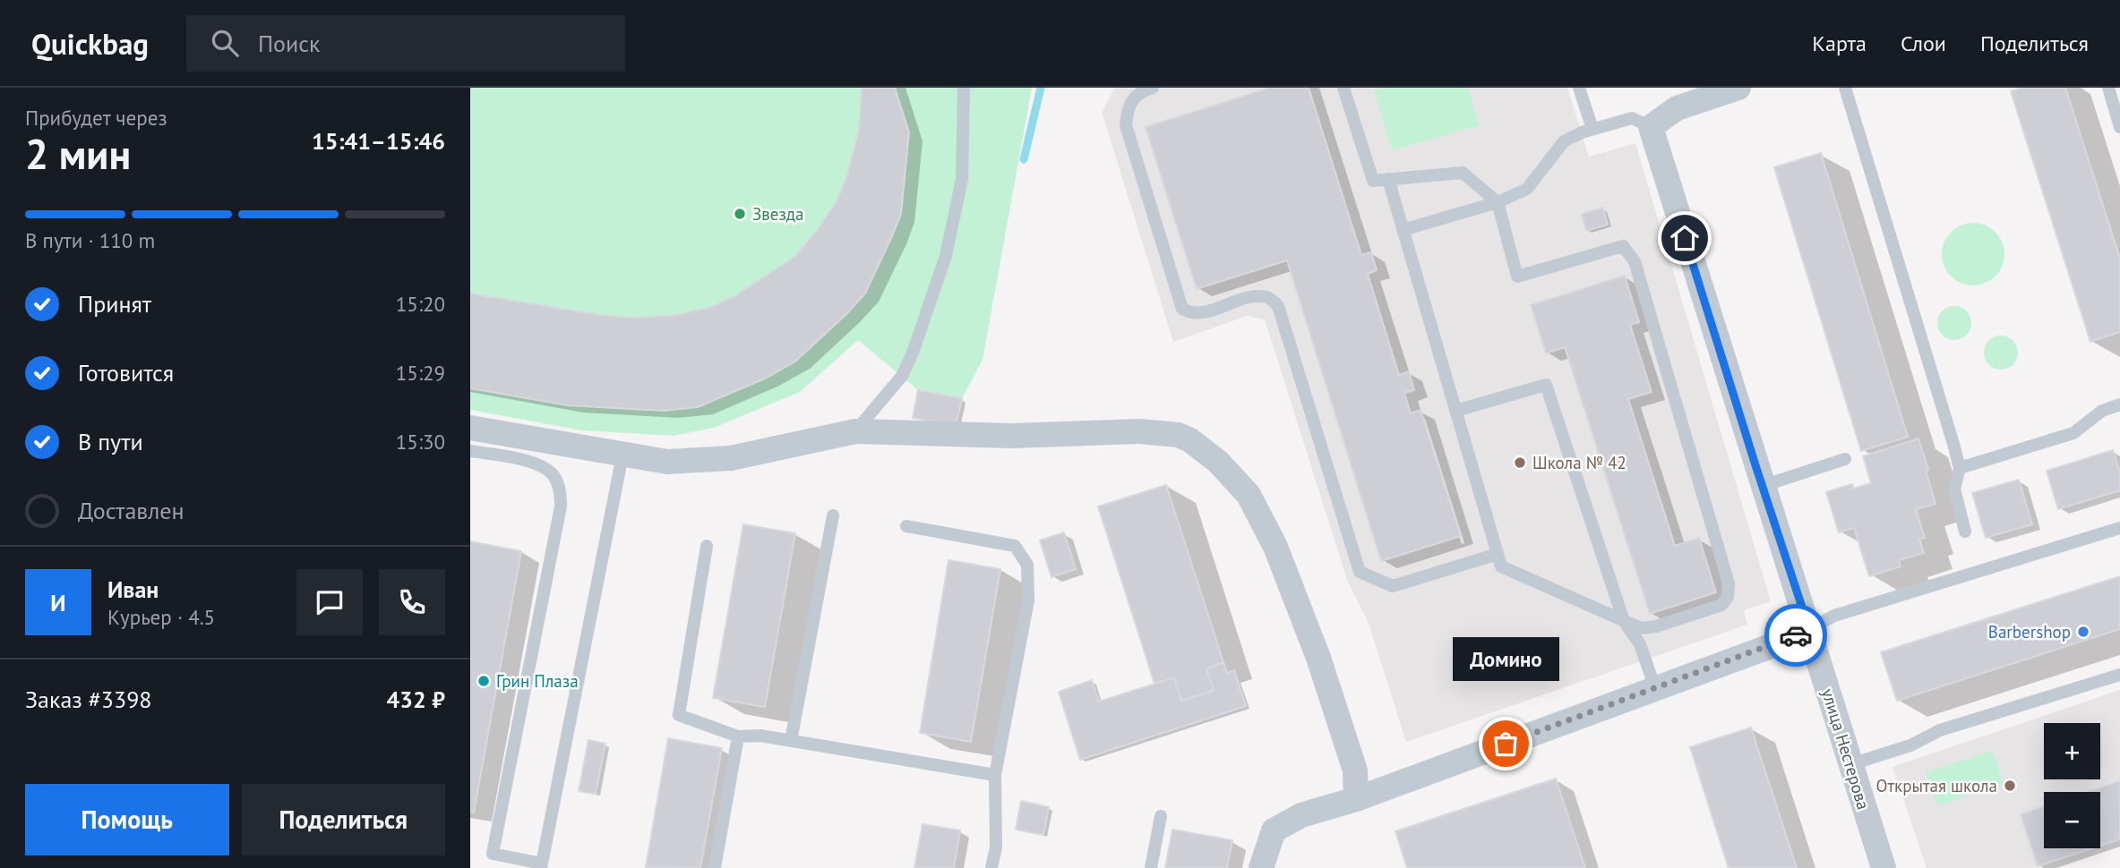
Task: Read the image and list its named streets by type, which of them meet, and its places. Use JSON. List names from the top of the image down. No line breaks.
{"streets":{"street":["улица Нестерова"]},"places":["Звезда","Школа № 42","Barbershop","Грин Плаза","Домино","Открытая школа"],"page":{"header":"Quickbag","search":"Поиск","nav":["Карта","Слои","Поделиться"],"heading":["2 мин","Прибудет через","15:41–15:46"],"panel":["Иван","Курьер · 4.5","Заказ #3398","432 ₽"],"bar":"В пути · 110 m","list":[["Принят","15:20"],["Готовится","15:29"],["В пути","15:30"],"Доставлен"],"round":"И","bubble":"Домино","map_buttons":["+","−"],"buttons":["Помощь","Поделиться"]}}
